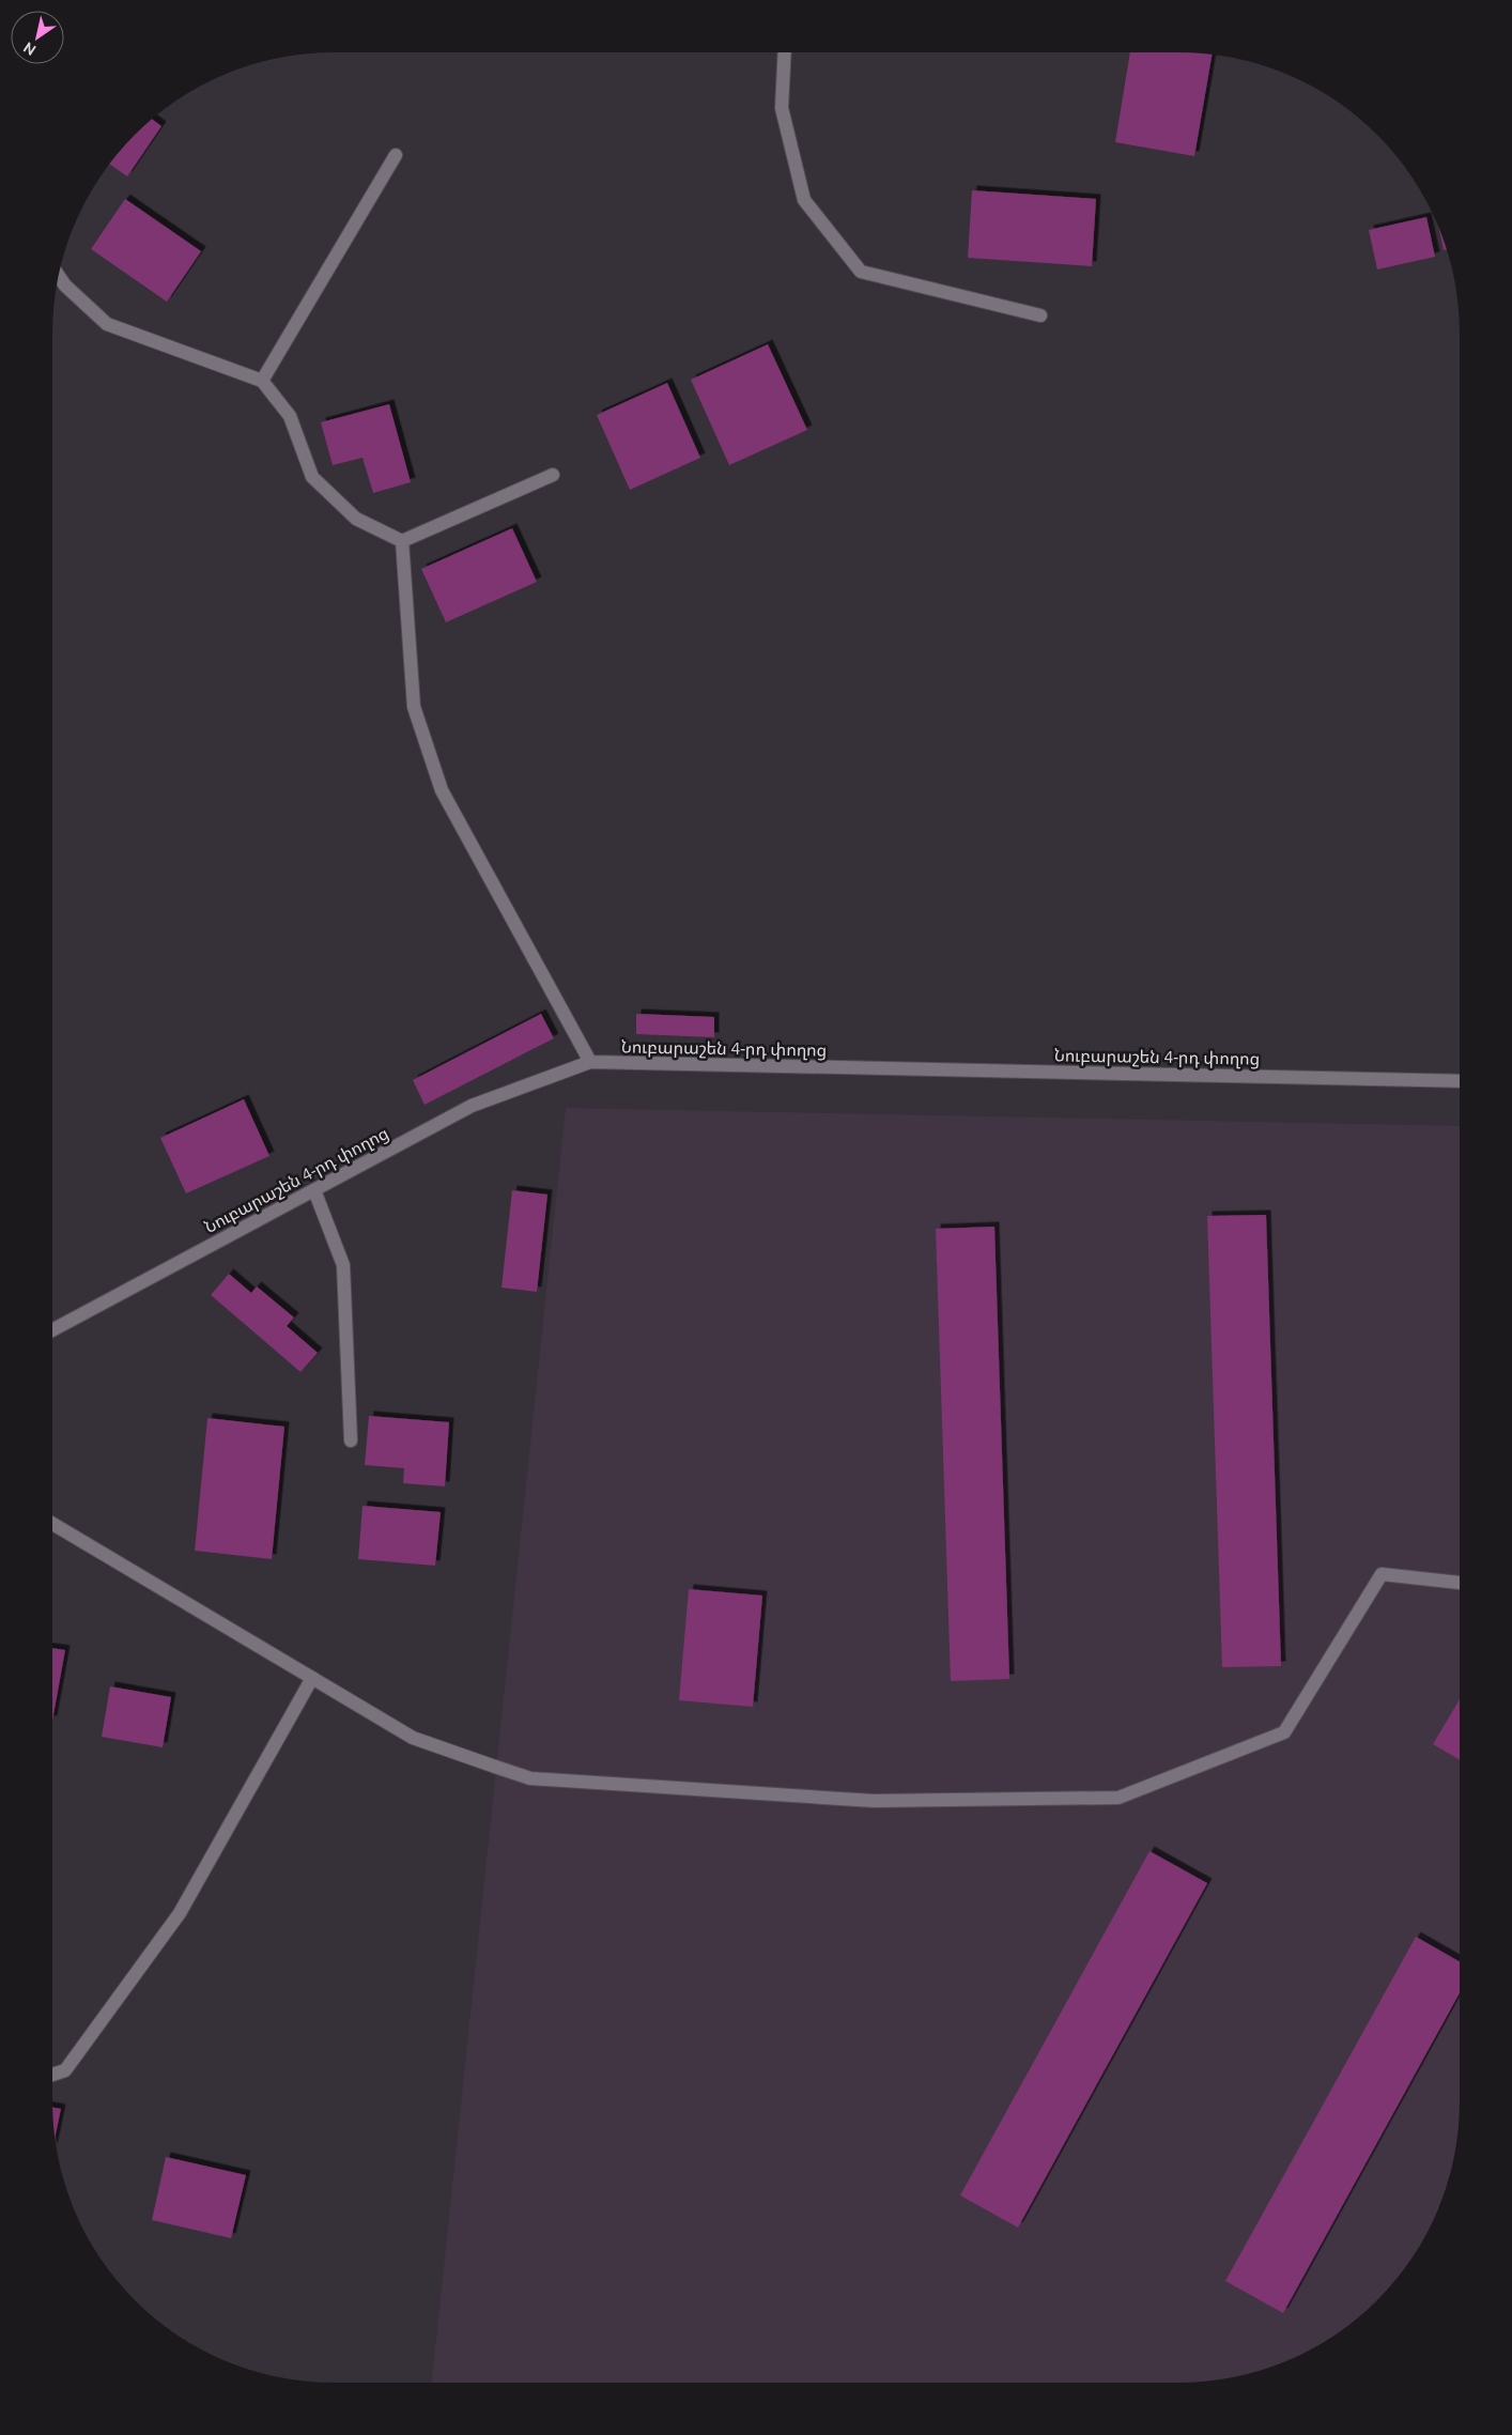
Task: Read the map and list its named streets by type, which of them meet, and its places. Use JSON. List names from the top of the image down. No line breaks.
{"streets":{"street":["Նուբարաշեն 4-րդ փողոց"]},"north":"bottom left"}
